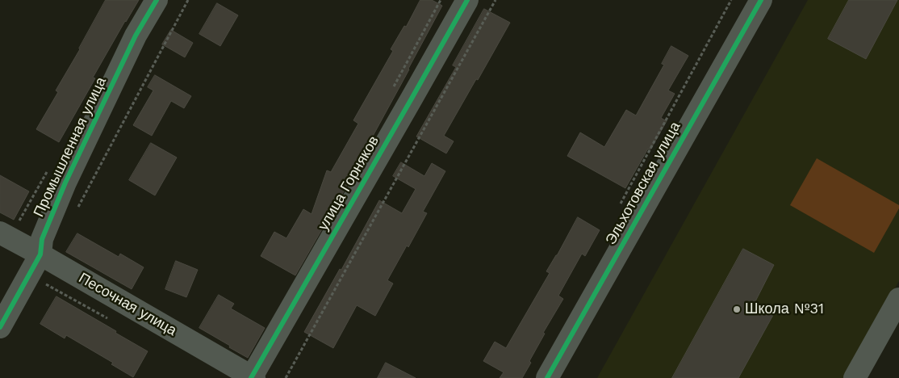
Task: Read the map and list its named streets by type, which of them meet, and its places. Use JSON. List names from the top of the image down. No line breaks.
{"streets":{"street":["Промышленная улица","улица Горняков","Эльхотовская улица","Песочная улица"]},"crossings":[["Промышленная улица","Песочная улица"],["улица Горняков","Песочная улица"]],"places":["Школа №31"]}
